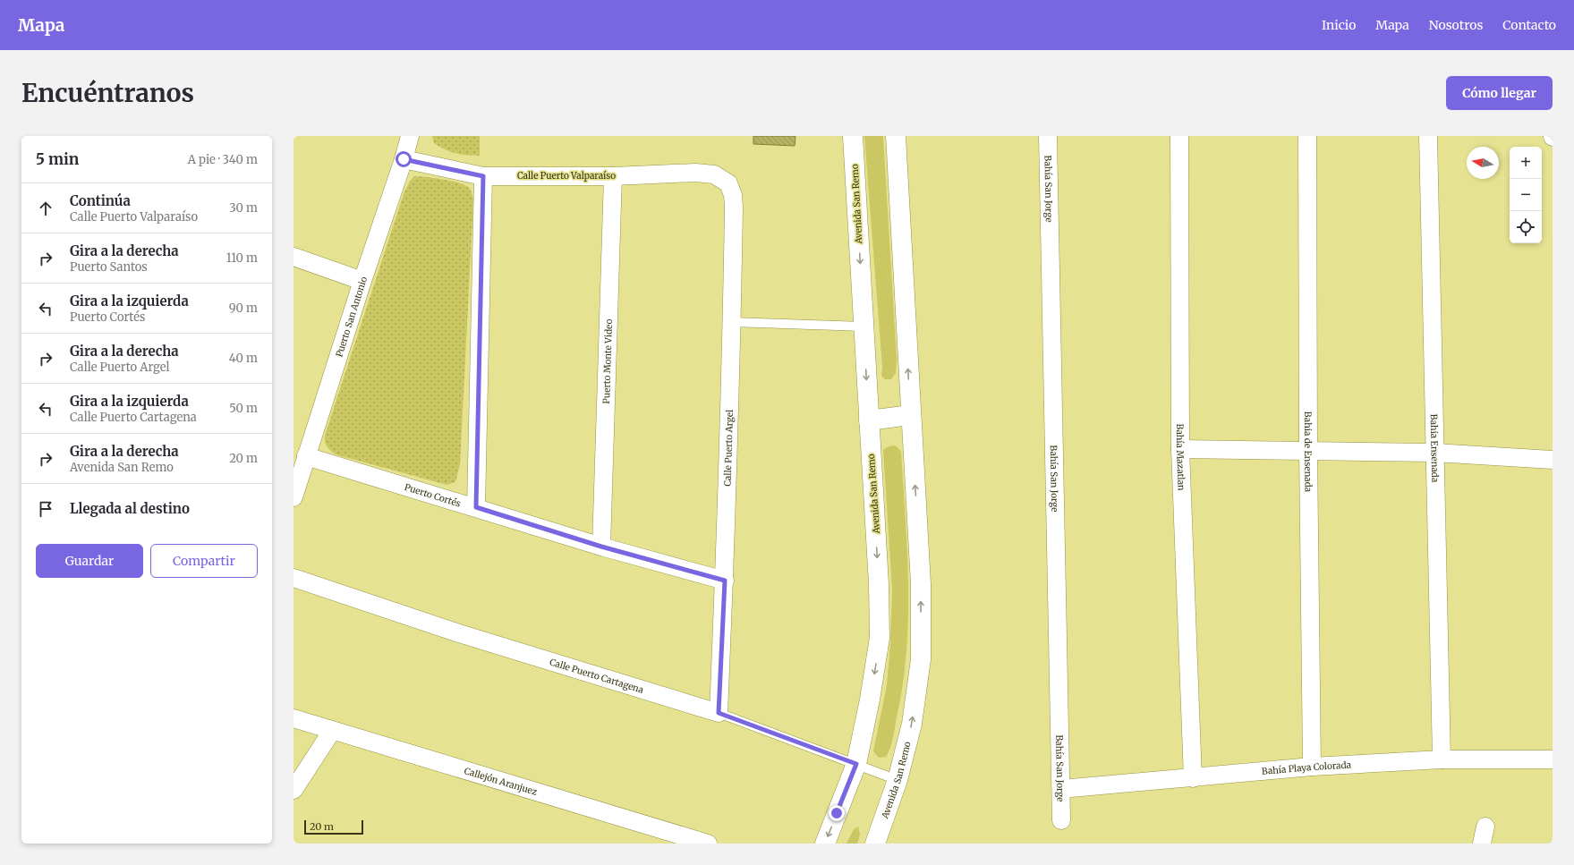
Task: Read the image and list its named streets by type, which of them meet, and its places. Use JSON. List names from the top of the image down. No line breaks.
{"streets":{"street":["Calle Puerto Valparaíso","Bahía San Jorge","Avenida San Remo","Puerto San Antonio","Puerto Monte Video","Calle Puerto Argel","Bahia Ensenada","Bahia de Ensenada","Bahía Mazatlan","Puerto Cortés","Calle Puerto Cartagena","Bahía Playa Colorada","Callejón Aranjuez"]},"crossings":[["Calle Puerto Valparaíso","Puerto San Antonio"],["Calle Puerto Valparaíso","Puerto Monte Video"],["Calle Puerto Valparaíso","Calle Puerto Argel"],["Bahía San Jorge","Bahía Playa Colorada"],["Avenida San Remo","Calle Puerto Cartagena"],["Puerto San Antonio","Puerto Cortés"],["Puerto Monte Video","Puerto Cortés"],["Calle Puerto Argel","Puerto Cortés"],["Calle Puerto Argel","Calle Puerto Cartagena"],["Bahia Ensenada","Bahía Playa Colorada"],["Bahia de Ensenada","Bahía Playa Colorada"],["Bahía Mazatlan","Bahía Playa Colorada"]],"scale_bar":"20 m","north":"left","page":{"header":"Mapa","nav":["Inicio","Mapa","Nosotros","Contacto"],"buttons":["Cómo llegar",["Guardar","Compartir"]],"title":"Encuéntranos","heading":["5 min","A pie · 340 m"],"map_buttons":["+","−"],"list":[["Continúa","Calle Puerto Valparaíso","30 m"],["Gira a la derecha","Puerto Santos","110 m"],["Gira a la izquierda","Puerto Cortés","90 m"],["Gira a la derecha","Calle Puerto Argel","40 m"],["Gira a la izquierda","Calle Puerto Cartagena","50 m"],["Gira a la derecha","Avenida San Remo","20 m"],"Llegada al destino"],"scale":"20 m"}}
